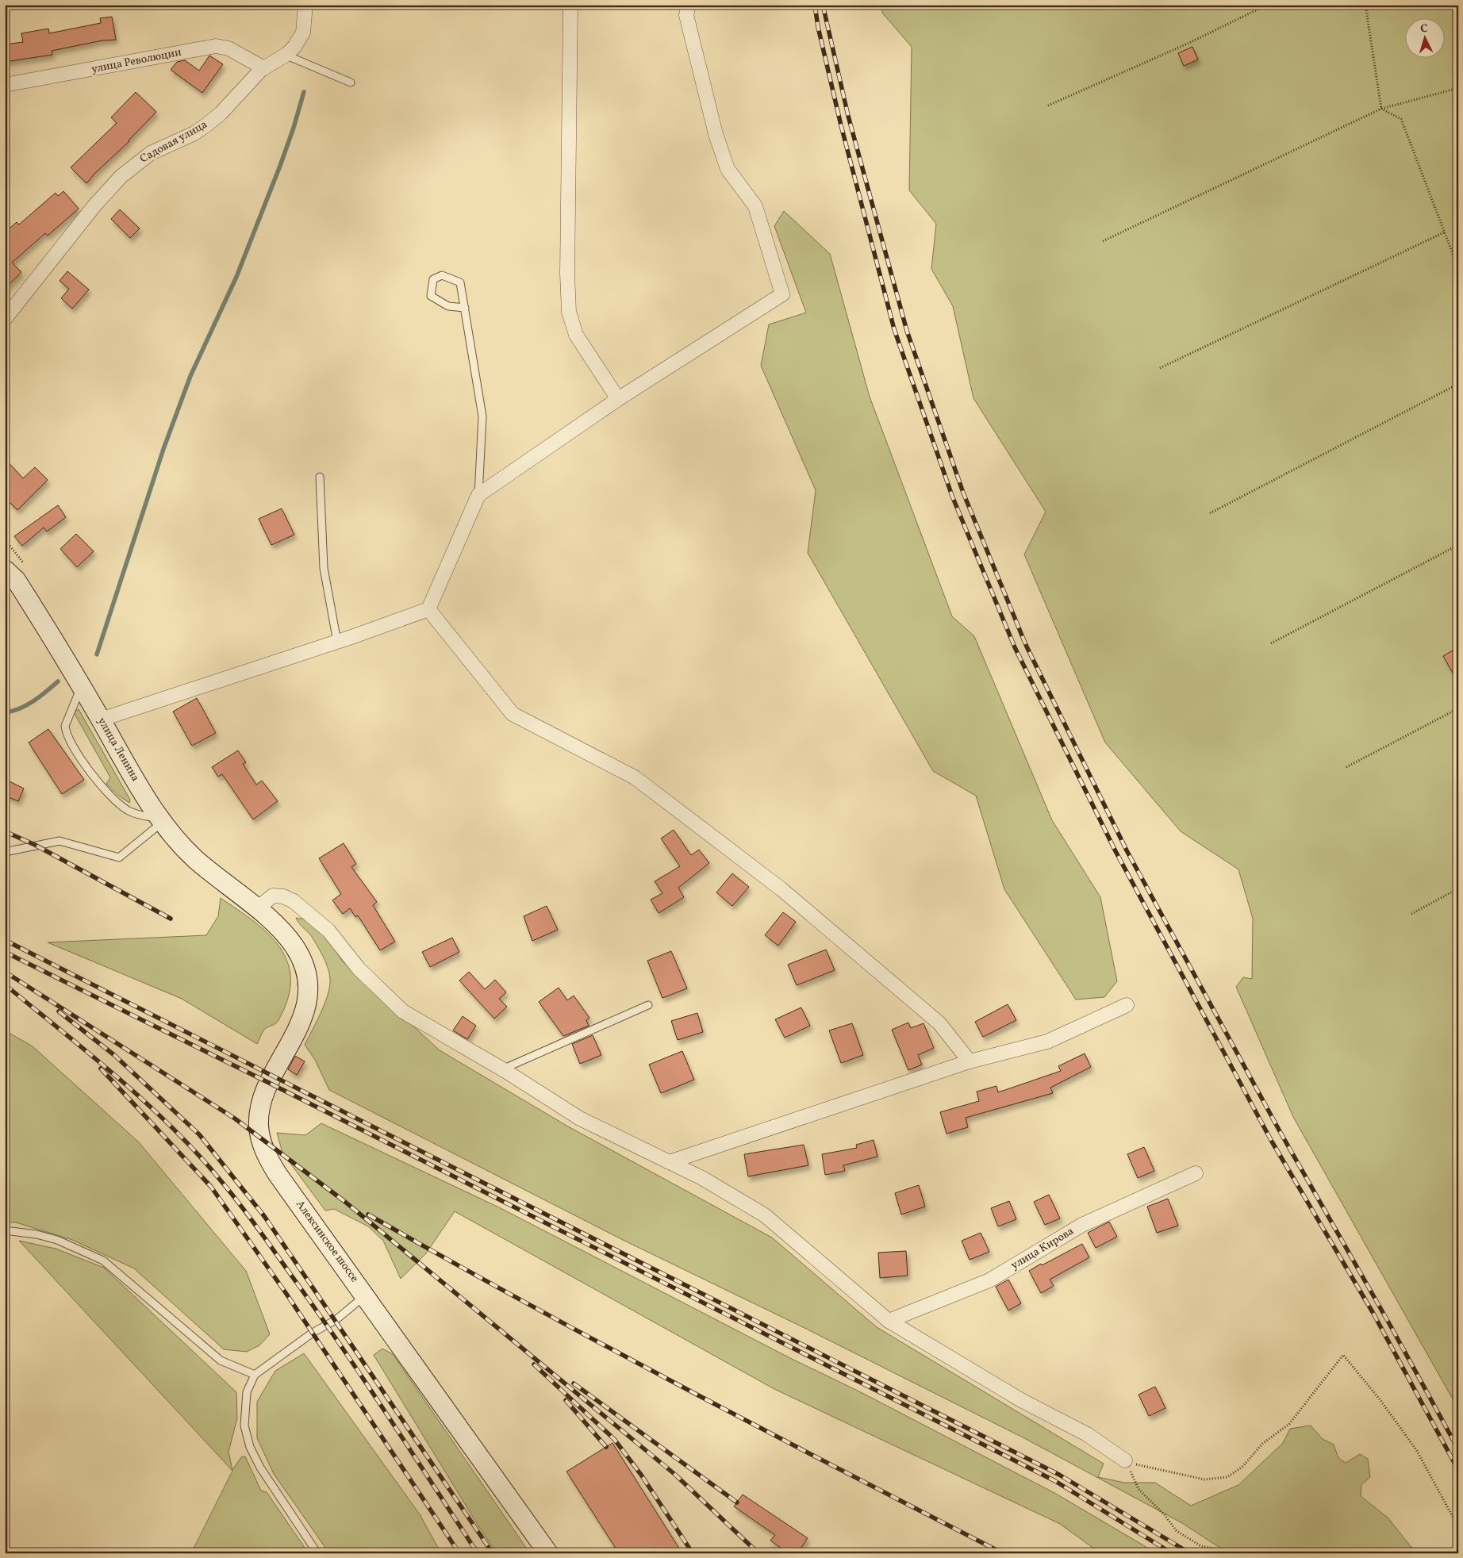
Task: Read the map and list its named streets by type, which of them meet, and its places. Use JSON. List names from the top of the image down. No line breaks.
{"streets":{"main road":["улица Ленина","Алексинское шоссе"],"street":["улица Революции","Садовая улица","улица Кирова"]},"crossings":[["улица Революции","Садовая улица"],["улица Ленина","Алексинское шоссе"]],"north":"top"}
